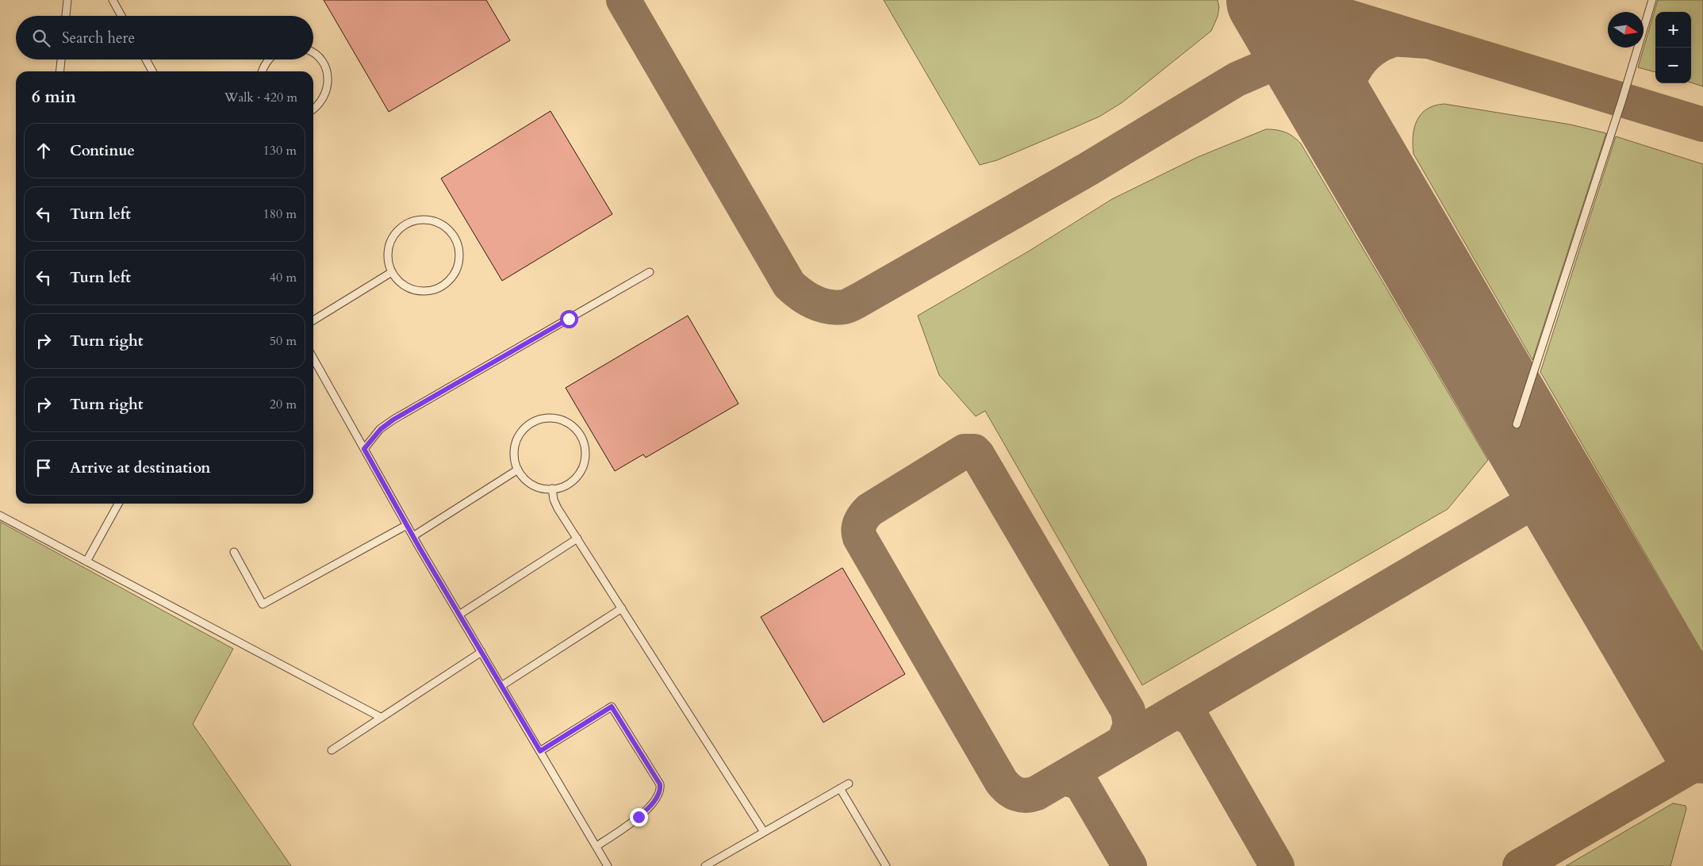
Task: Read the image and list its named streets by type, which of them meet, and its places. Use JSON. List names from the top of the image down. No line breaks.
{"north":"right","page":{"map_buttons":["+","−"],"search":"Search here","heading":["6 min","Walk · 420 m"],"list":[["Continue","130 m"],["Turn left","180 m"],["Turn left","40 m"],["Turn right","50 m"],["Turn right","20 m"],"Arrive at destination"]}}
